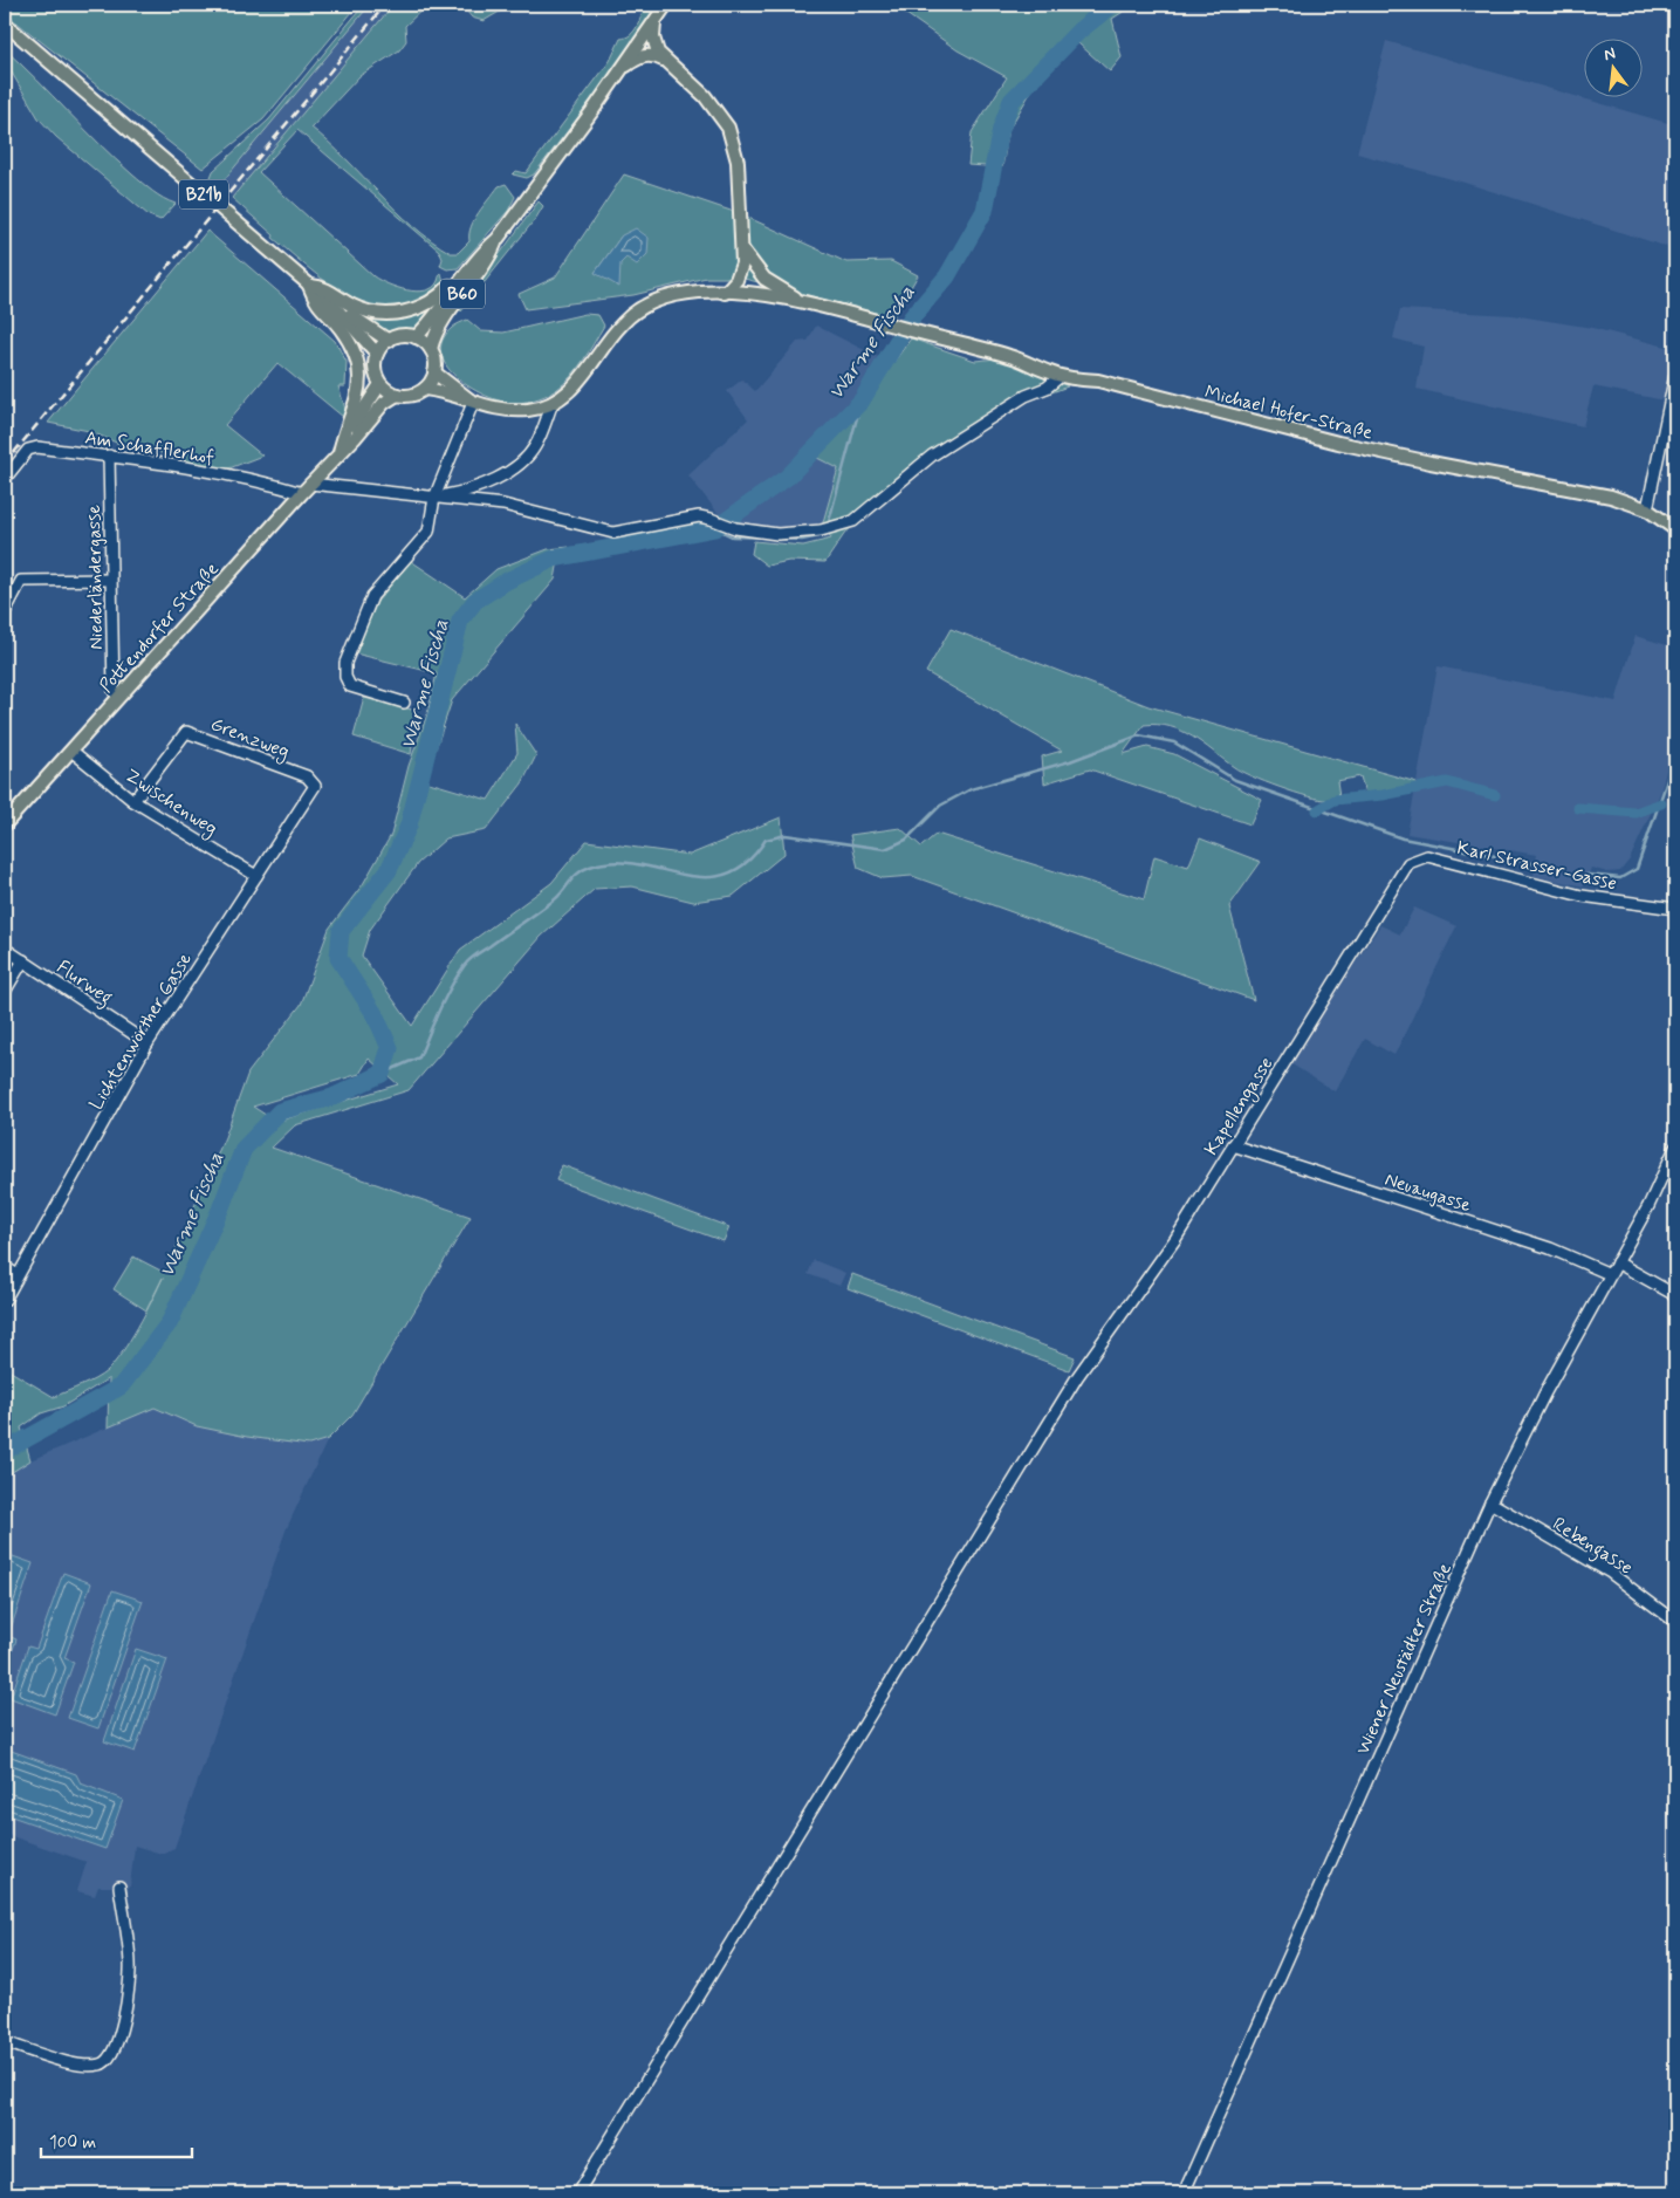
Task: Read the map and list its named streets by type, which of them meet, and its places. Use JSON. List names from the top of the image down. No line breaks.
{"streets":{"main road":["B21b","B60","Michael Hofer-Straße","Pottendorfer Straße"],"street":["Am Schafflerhof","Niederländergasse","Grenzweg","Zwischenweg","Karl Strasser-Gasse","Flurweg","Lichtenwörther Gasse","Kapellengasse","Neuaugasse","Rebengasse","Wiener Neustädter Straße"]},"crossings":[["B21b","B60"],["B21b","Pottendorfer Straße"],["B60","Pottendorfer Straße"],["Am Schafflerhof","Niederländergasse"],["Am Schafflerhof","Pottendorfer Straße"],["Niederländergasse","Pottendorfer Straße"],["Pottendorfer Straße","Zwischenweg"],["Grenzweg","Zwischenweg"],["Grenzweg","Lichtenwörther Gasse"],["Zwischenweg","Lichtenwörther Gasse"],["Karl Strasser-Gasse","Kapellengasse"],["Flurweg","Lichtenwörther Gasse"],["Kapellengasse","Neuaugasse"],["Neuaugasse","Wiener Neustädter Straße"],["Rebengasse","Wiener Neustädter Straße"]],"water":["Warme Fischa"],"scale_bar":"100 m","north":"top"}
